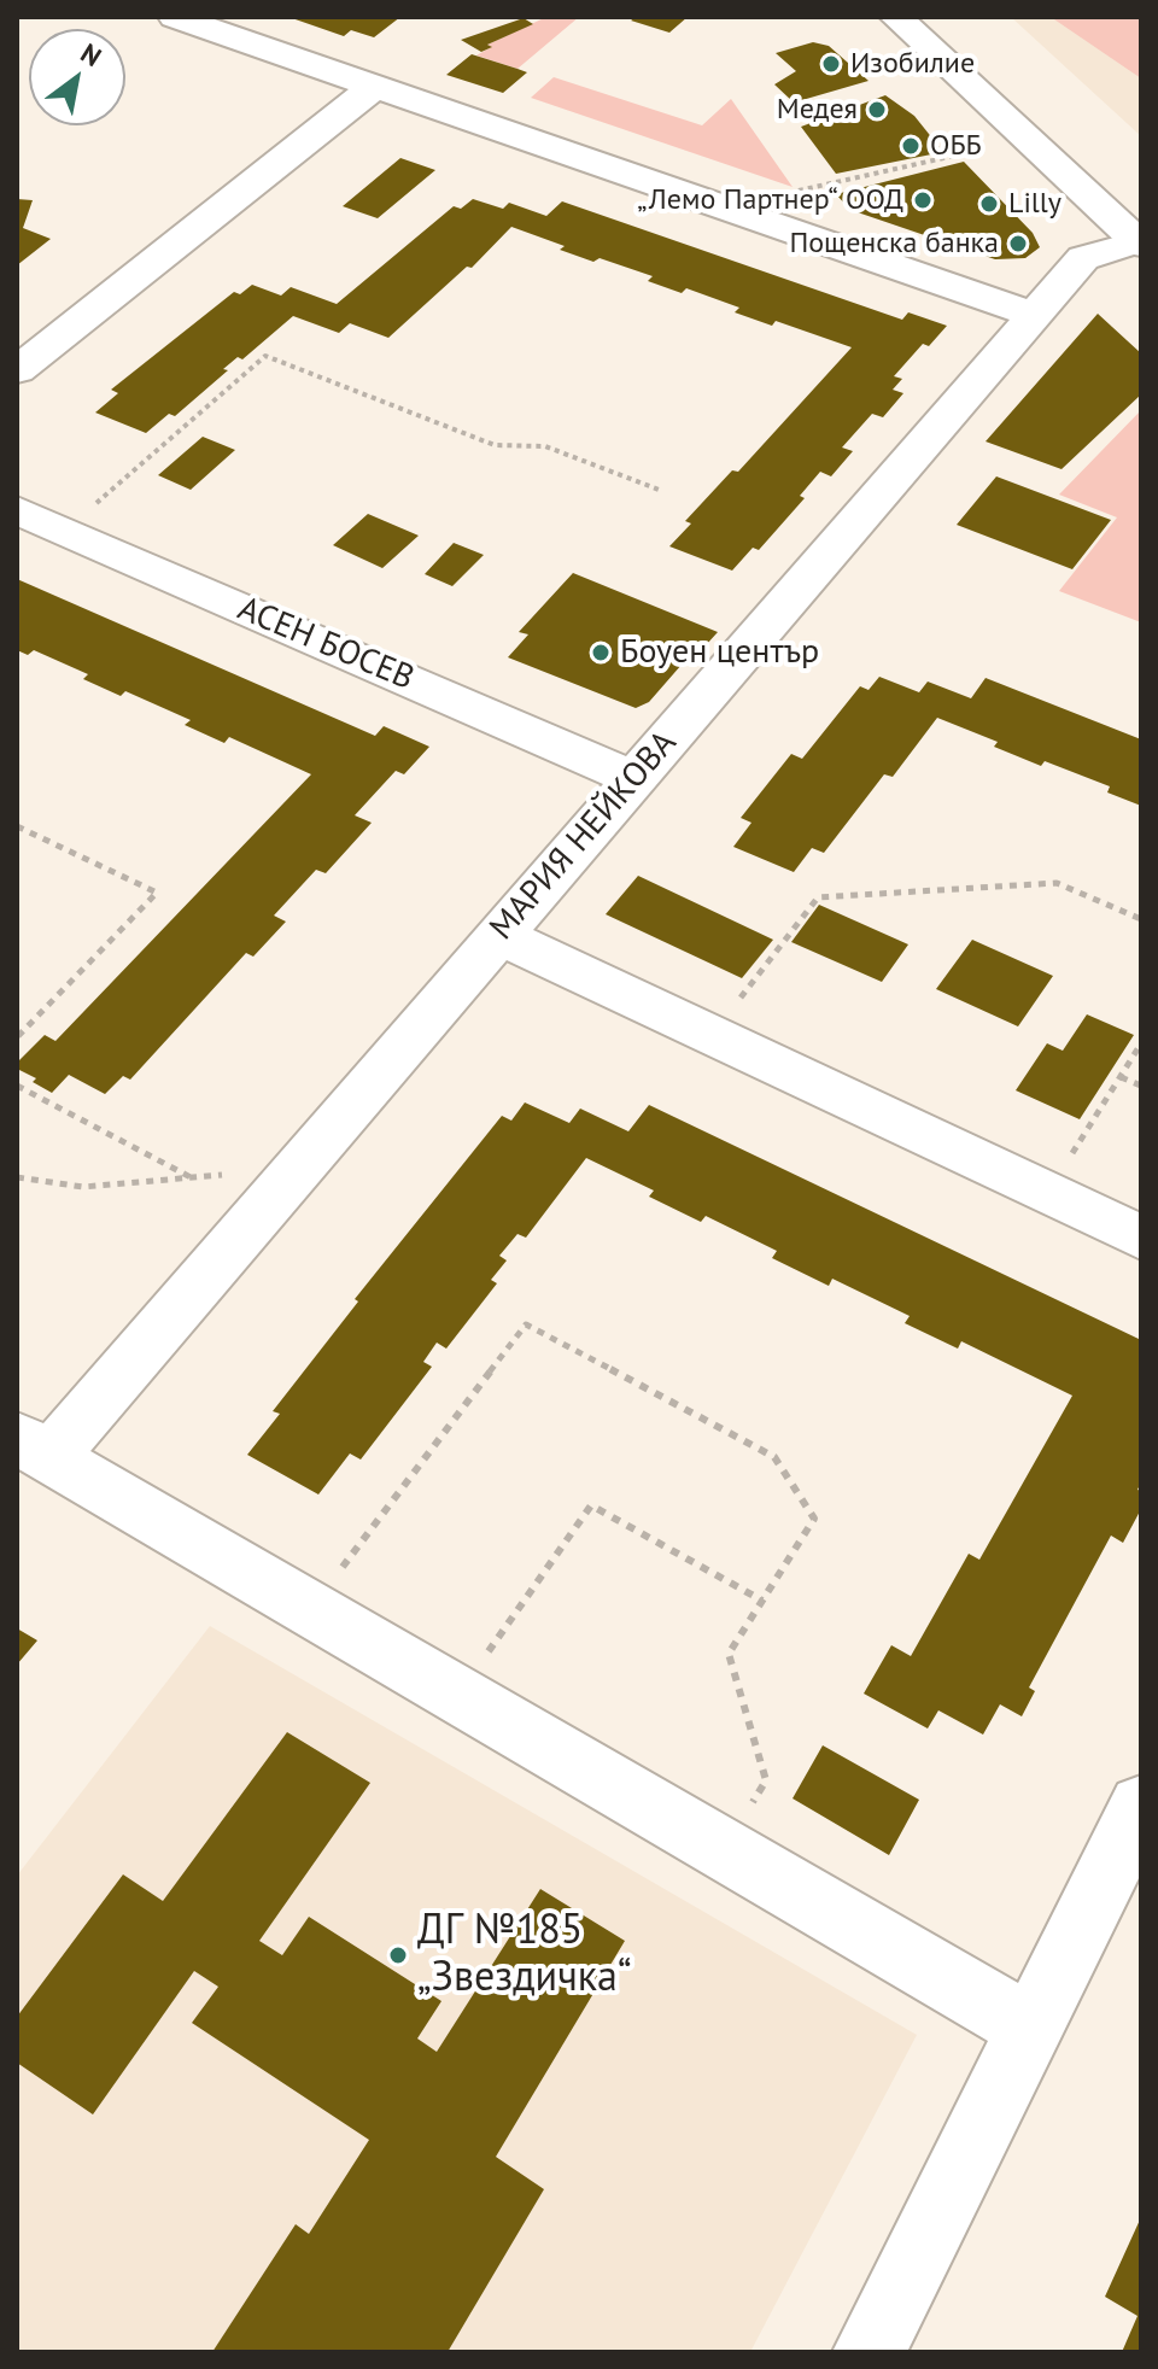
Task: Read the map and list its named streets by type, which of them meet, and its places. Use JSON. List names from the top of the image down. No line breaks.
{"streets":{"street":["АСЕН БОСЕВ","МАРИЯ НЕЙКОВА"]},"crossings":[["АСЕН БОСЕВ","МАРИЯ НЕЙКОВА"]],"places":["Изобилие","Медея","ОББ","„Лемо Партнер“ ООД","Lilly","Пощенска банка","Боуен център","ДГ №185 „Звездичка“"],"north":"top right"}
